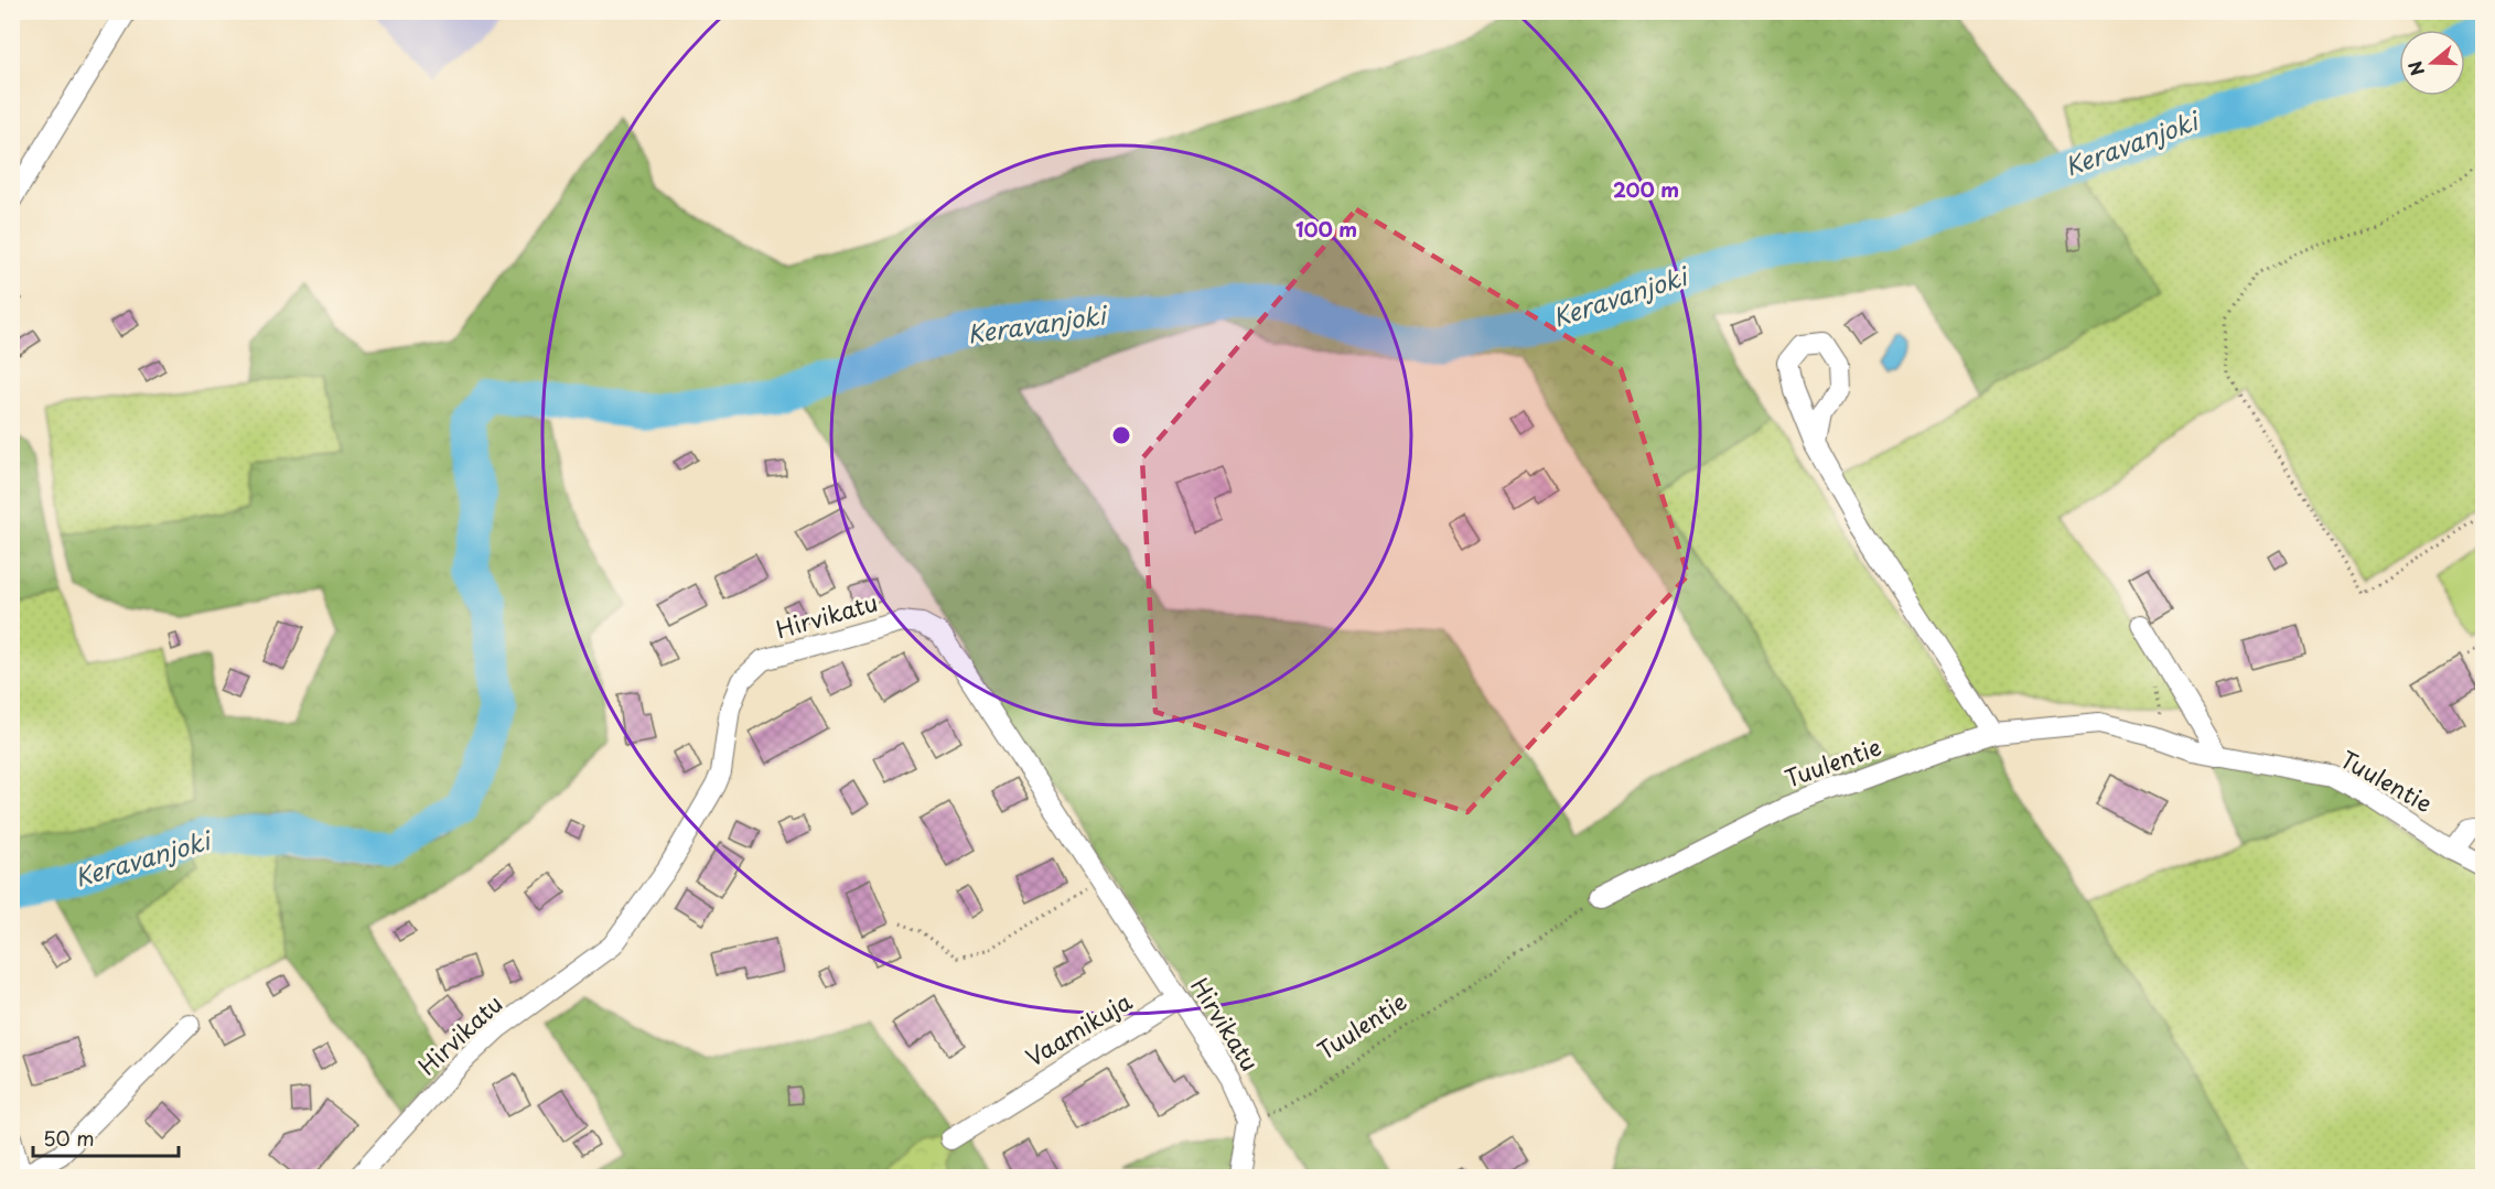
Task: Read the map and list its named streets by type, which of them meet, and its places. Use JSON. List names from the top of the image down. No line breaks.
{"streets":{"street":["Hirvikatu","Tuulentie","Vaamikuja"]},"crossings":[["Hirvikatu","Tuulentie"],["Hirvikatu","Vaamikuja"]],"water":["Keravanjoki"],"scale_bar":"50 m","north":"left","rings":["200 m","100 m"]}
